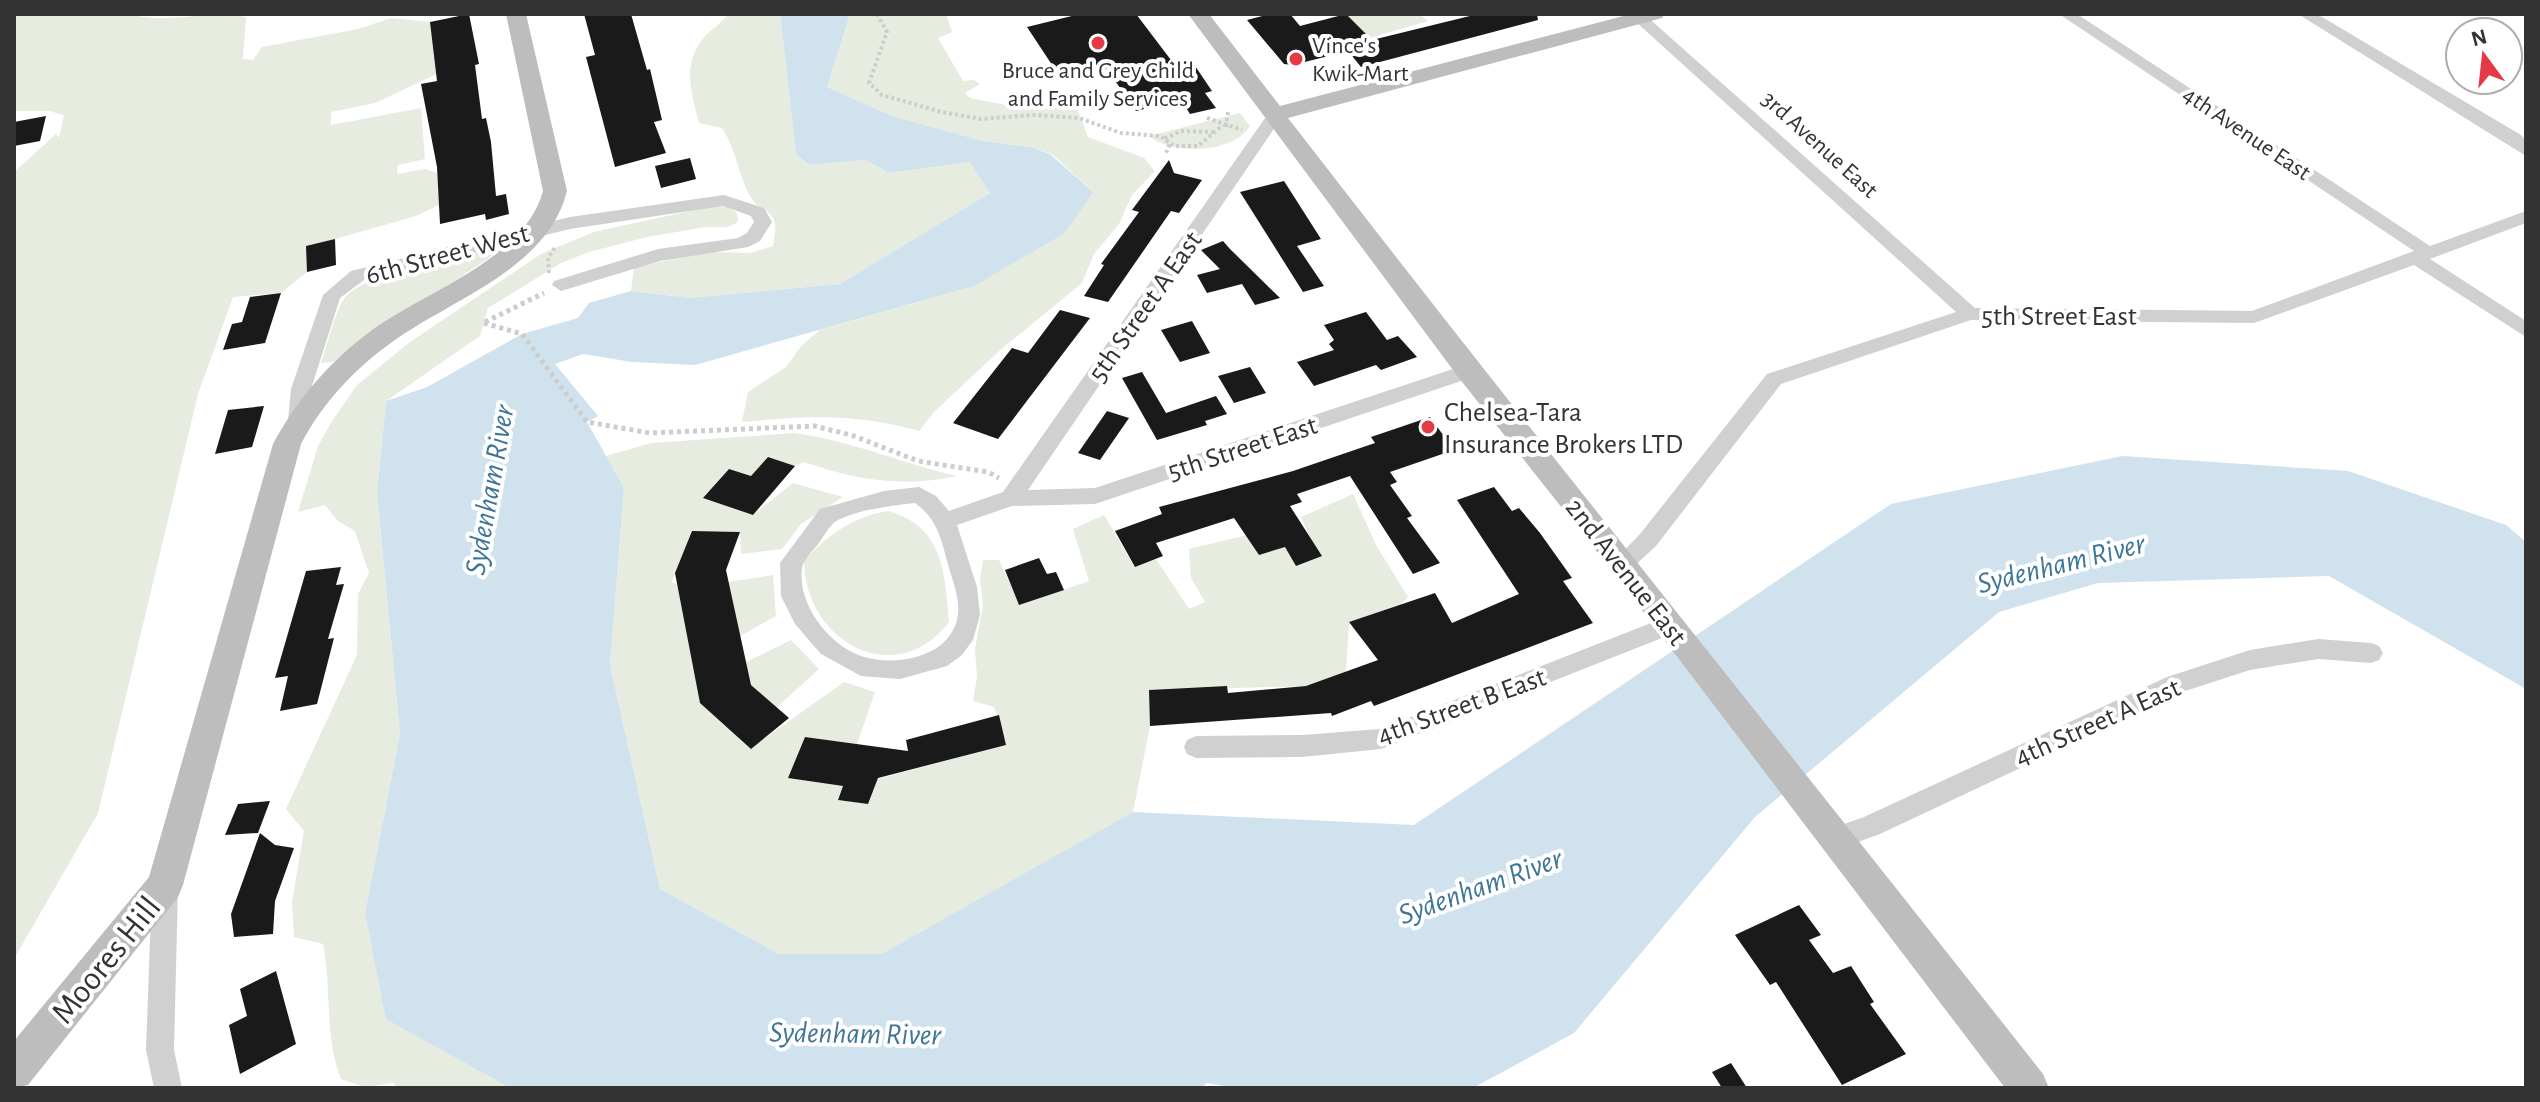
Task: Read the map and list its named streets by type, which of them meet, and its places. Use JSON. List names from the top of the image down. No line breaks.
{"streets":{"main road":["6th Street West","2nd Avenue East","Moores Hill"],"street":["4th Avenue East","3rd Avenue East","5th Street A East","5th Street East","4th Street B East","4th Street A East"]},"crossings":[["4th Avenue East","5th Street East"],["3rd Avenue East","5th Street East"],["6th Street West","Moores Hill"],["5th Street A East","5th Street East"],["5th Street A East","2nd Avenue East"],["5th Street East","2nd Avenue East"],["2nd Avenue East","4th Street B East"],["2nd Avenue East","4th Street A East"]],"water":["Sydenham River"],"places":["Bruce and Grey Child and Family Services","Vince's Kwik-Mart","Chelsea-Tara Insurance Brokers LTD"],"north":"top"}
